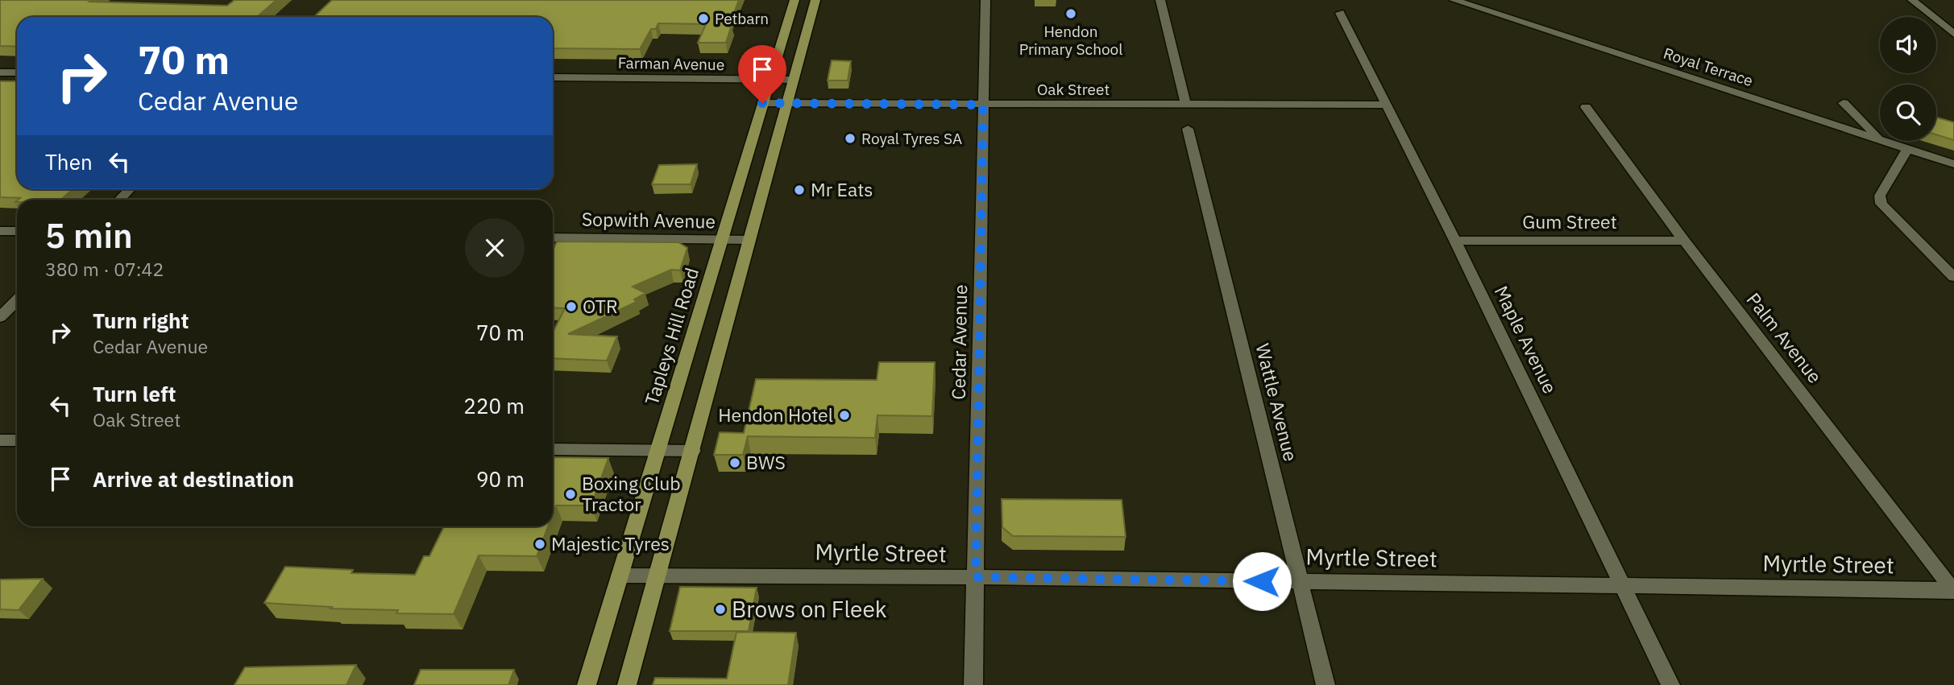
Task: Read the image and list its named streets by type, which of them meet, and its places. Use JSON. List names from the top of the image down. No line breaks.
{"streets":{"main road":["Tapleys Hill Road"],"street":["Farman Avenue","Royal Terrace","Oak Street","Sopwith Avenue","Gum Street","Palm Avenue","Maple Avenue","Cedar Avenue","Wattle Avenue","Myrtle Street"]},"crossings":[["Farman Avenue","Tapleys Hill Road"],["Oak Street","Tapleys Hill Road"],["Oak Street","Maple Avenue"],["Oak Street","Cedar Avenue"],["Sopwith Avenue","Tapleys Hill Road"],["Gum Street","Palm Avenue"],["Gum Street","Maple Avenue"],["Tapleys Hill Road","Myrtle Street"],["Palm Avenue","Myrtle Street"],["Maple Avenue","Myrtle Street"],["Cedar Avenue","Myrtle Street"],["Wattle Avenue","Myrtle Street"]],"places":["Hendon Primary School","Petbarn","Royal Tyres SA","Mr Eats","OTR","Hendon Hotel","BWS","Boxing Club Tractor","Majestic Tyres","Brows on Fleek"],"page":{"turn":["70 m","Cedar Avenue"],"then":"Then","heading":["5 min","380 m · 07:42"],"list":[{"name":"Turn right","note":"Cedar Avenue","value":"70 m"},{"name":"Turn left","note":"Oak Street","value":"220 m"},{"name":"Arrive at destination","value":"90 m"}]}}
